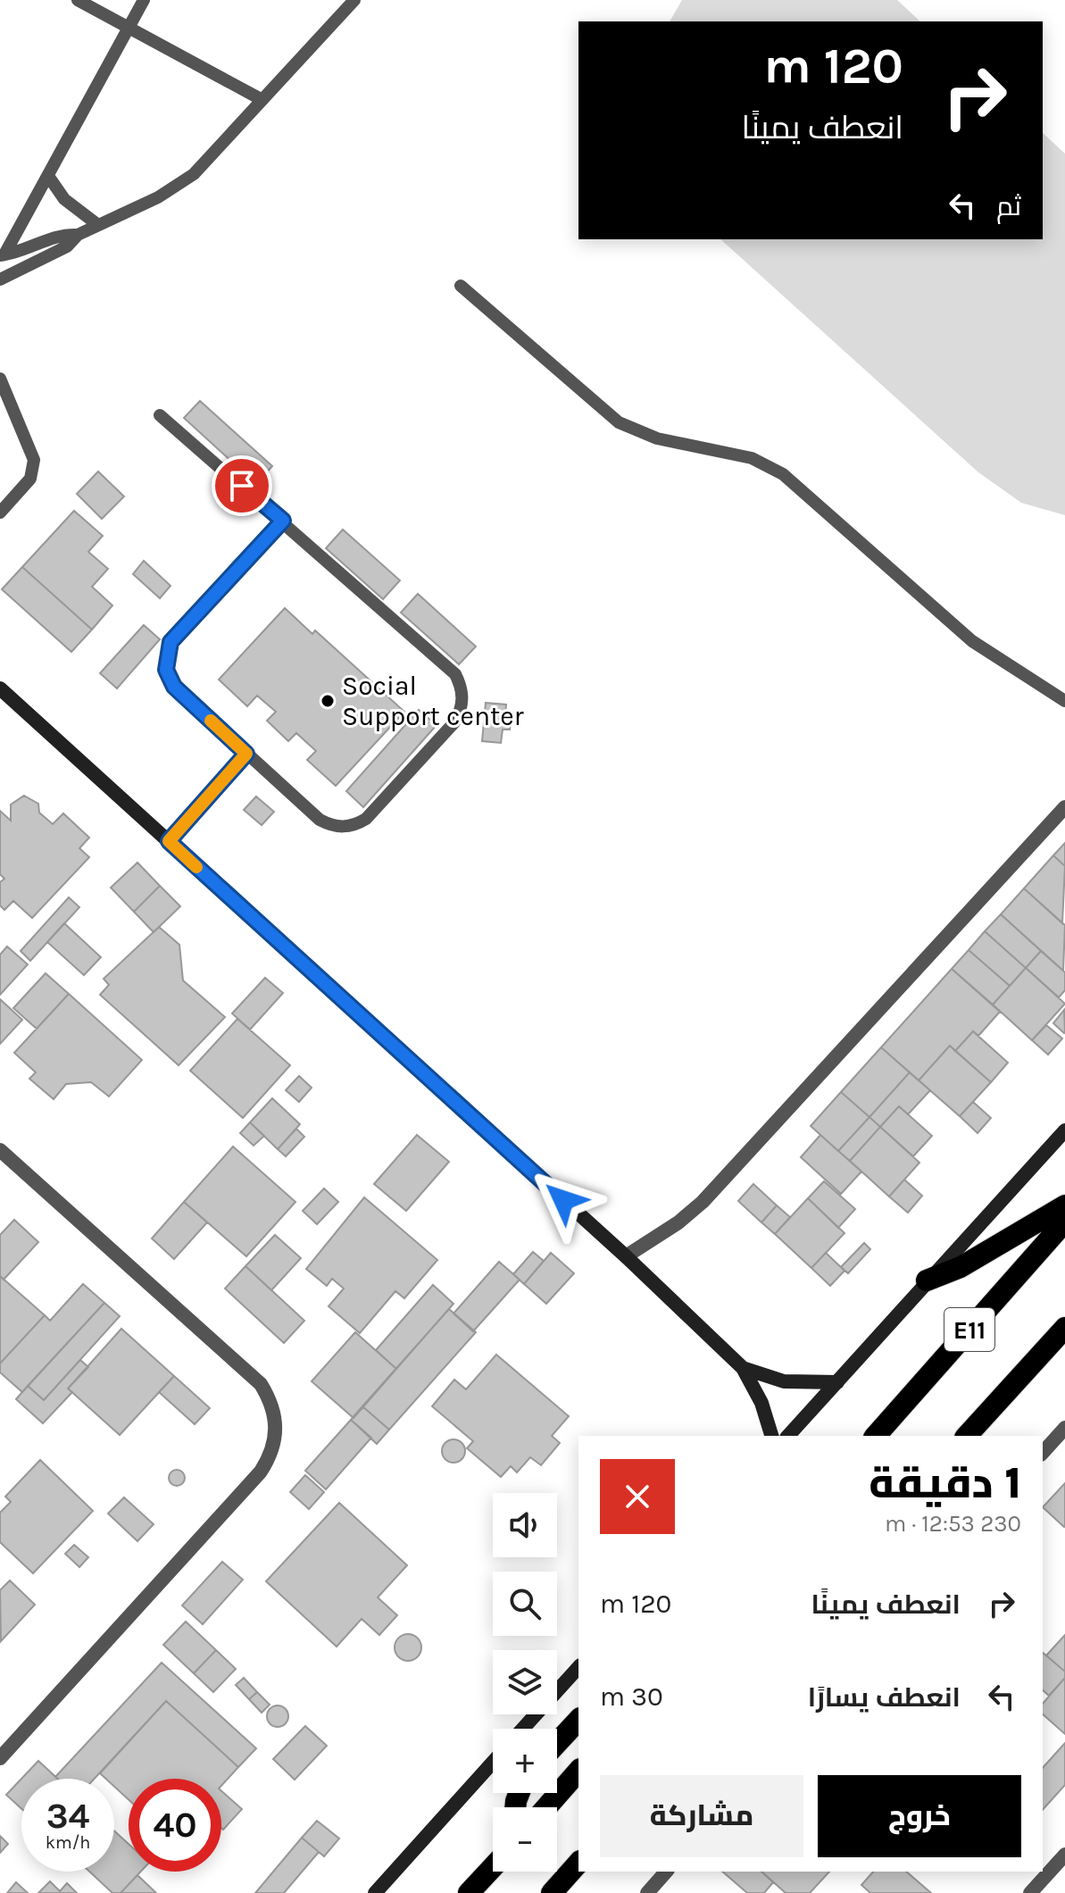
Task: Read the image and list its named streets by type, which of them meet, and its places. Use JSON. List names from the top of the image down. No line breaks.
{"streets":{"highway":["E11"]},"places":["Social Support center"],"page":{"turn":["120 m","انعطف يمينًا"],"then":"ثم","heading":["1 دقيقة","230 m · 12:53"],"map_buttons":["+","−"],"list":[{"name":"انعطف يمينًا","value":"120 m"},{"name":"انعطف يسارًا","value":"30 m"}],"buttons":["خروج","مشاركة"],"speed":"34 km/h","limit":"40"}}
